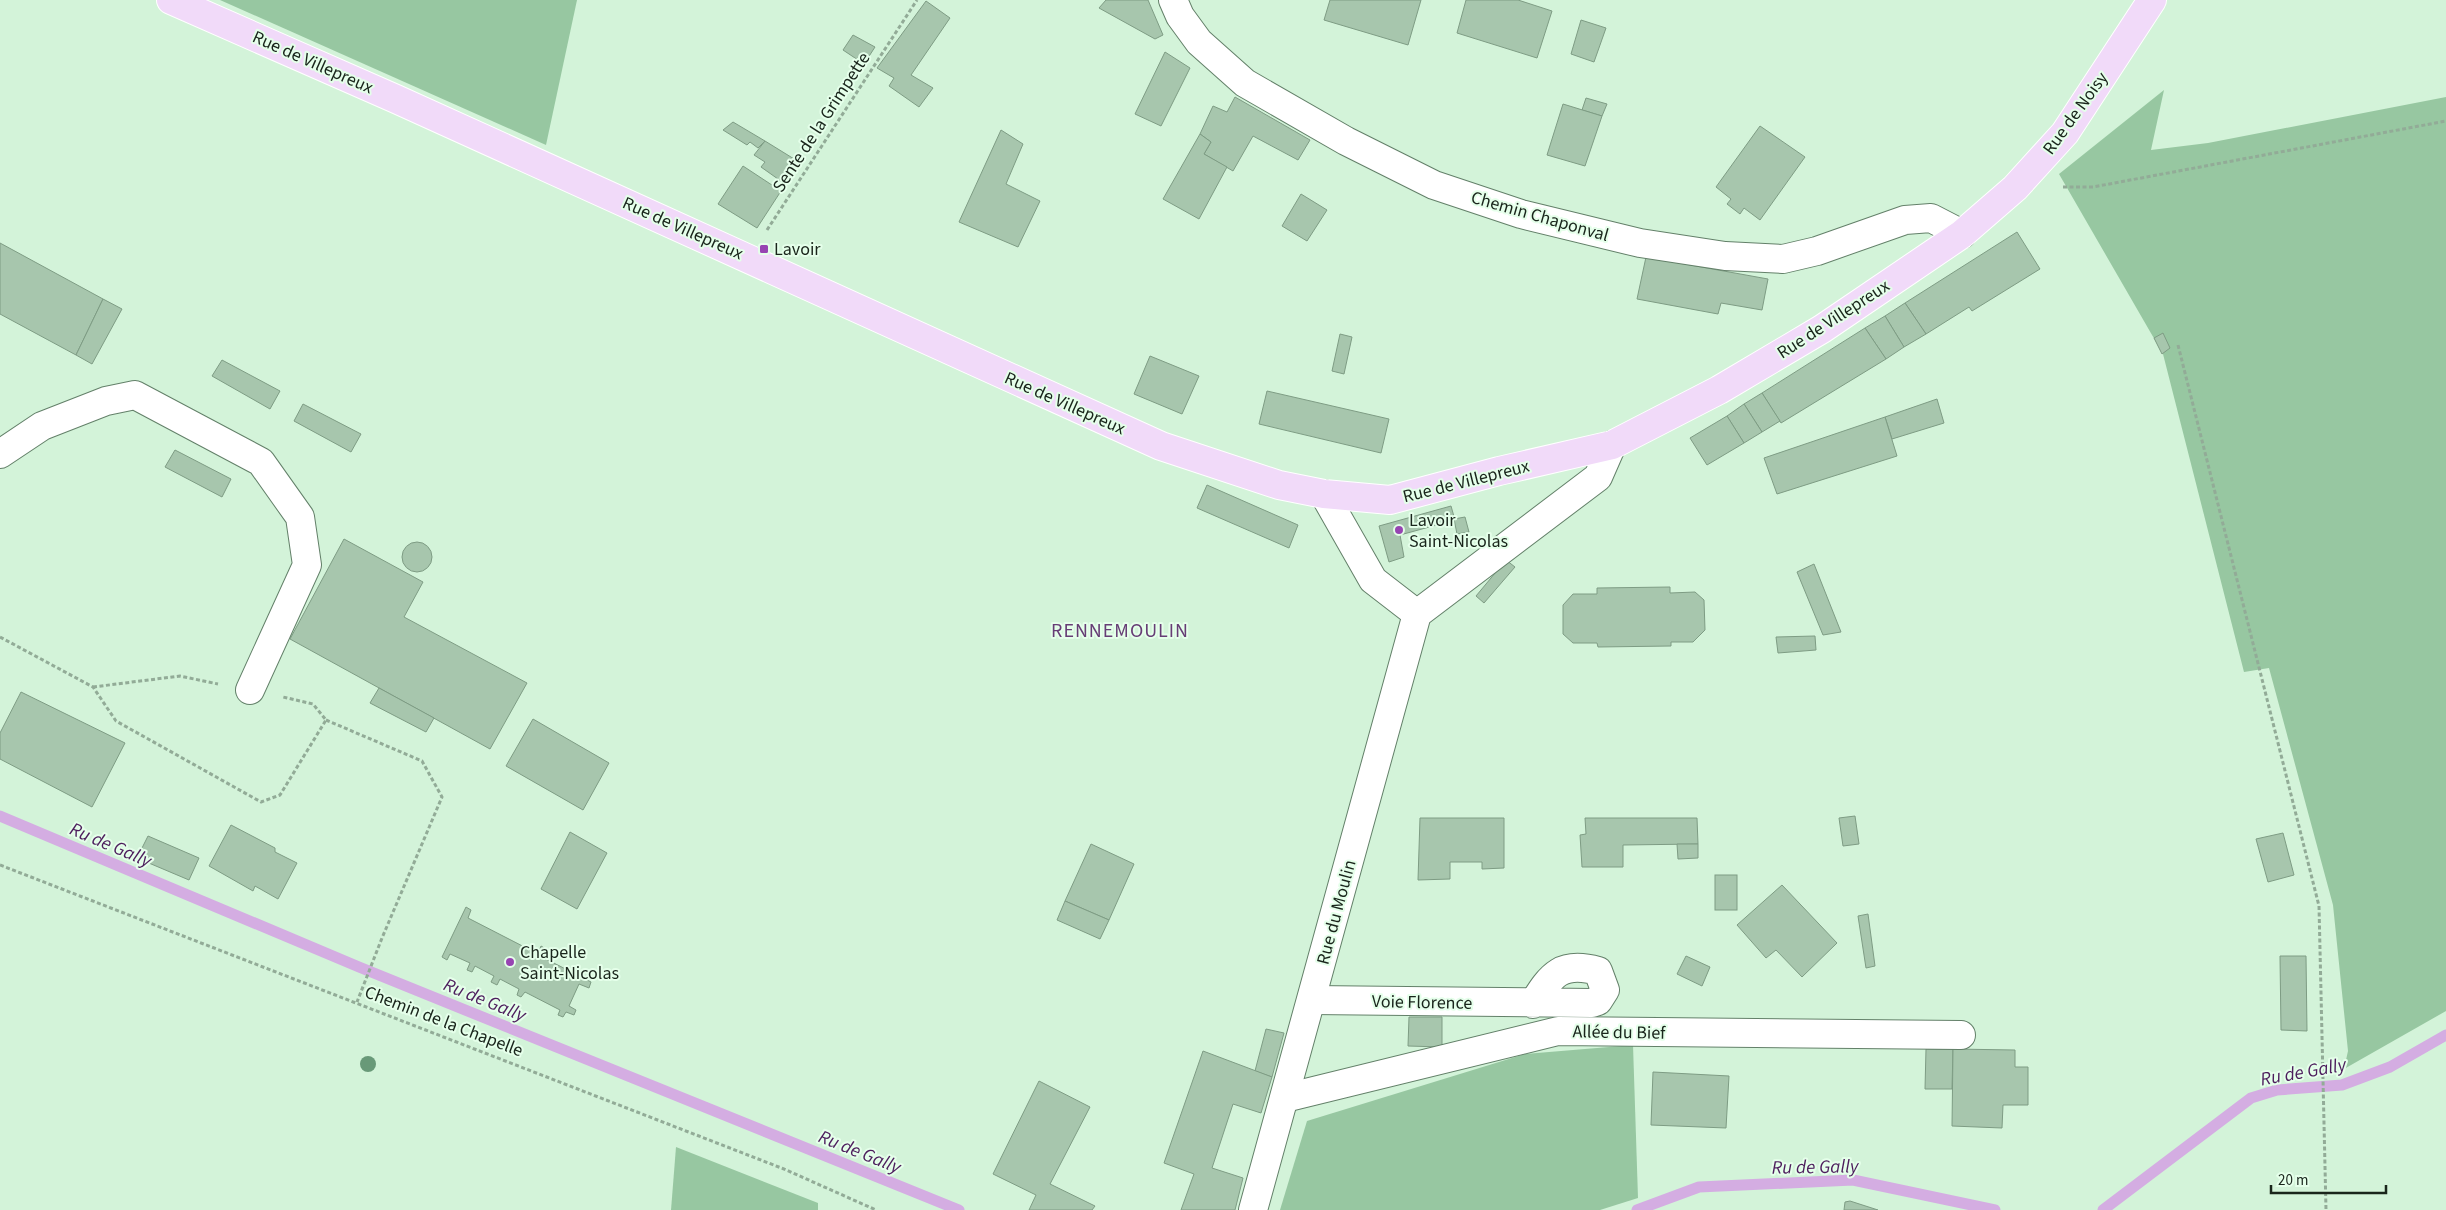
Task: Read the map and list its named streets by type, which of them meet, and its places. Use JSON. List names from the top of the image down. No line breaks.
{"streets":{"main road":["Rue de Villepreux","Rue de Noisy"],"street":["Chemin Chaponval","Rue du Moulin","Voie Florence","Allée du Bief"],"path":["Sente de la Grimpette","Chemin de la Chapelle"]},"crossings":[["Rue de Villepreux","Rue de Noisy"],["Rue de Villepreux","Sente de la Grimpette"],["Rue de Villepreux","Chemin Chaponval"],["Rue de Noisy","Chemin Chaponval"],["Rue du Moulin","Voie Florence"],["Rue du Moulin","Allée du Bief"]],"districts":["RENNEMOULIN"],"water":["Ru de Gally"],"places":{"transit":["Lavoir"],"other":["Lavoir Saint-Nicolas","Chapelle Saint-Nicolas"]},"scale_bar":"20 m"}
